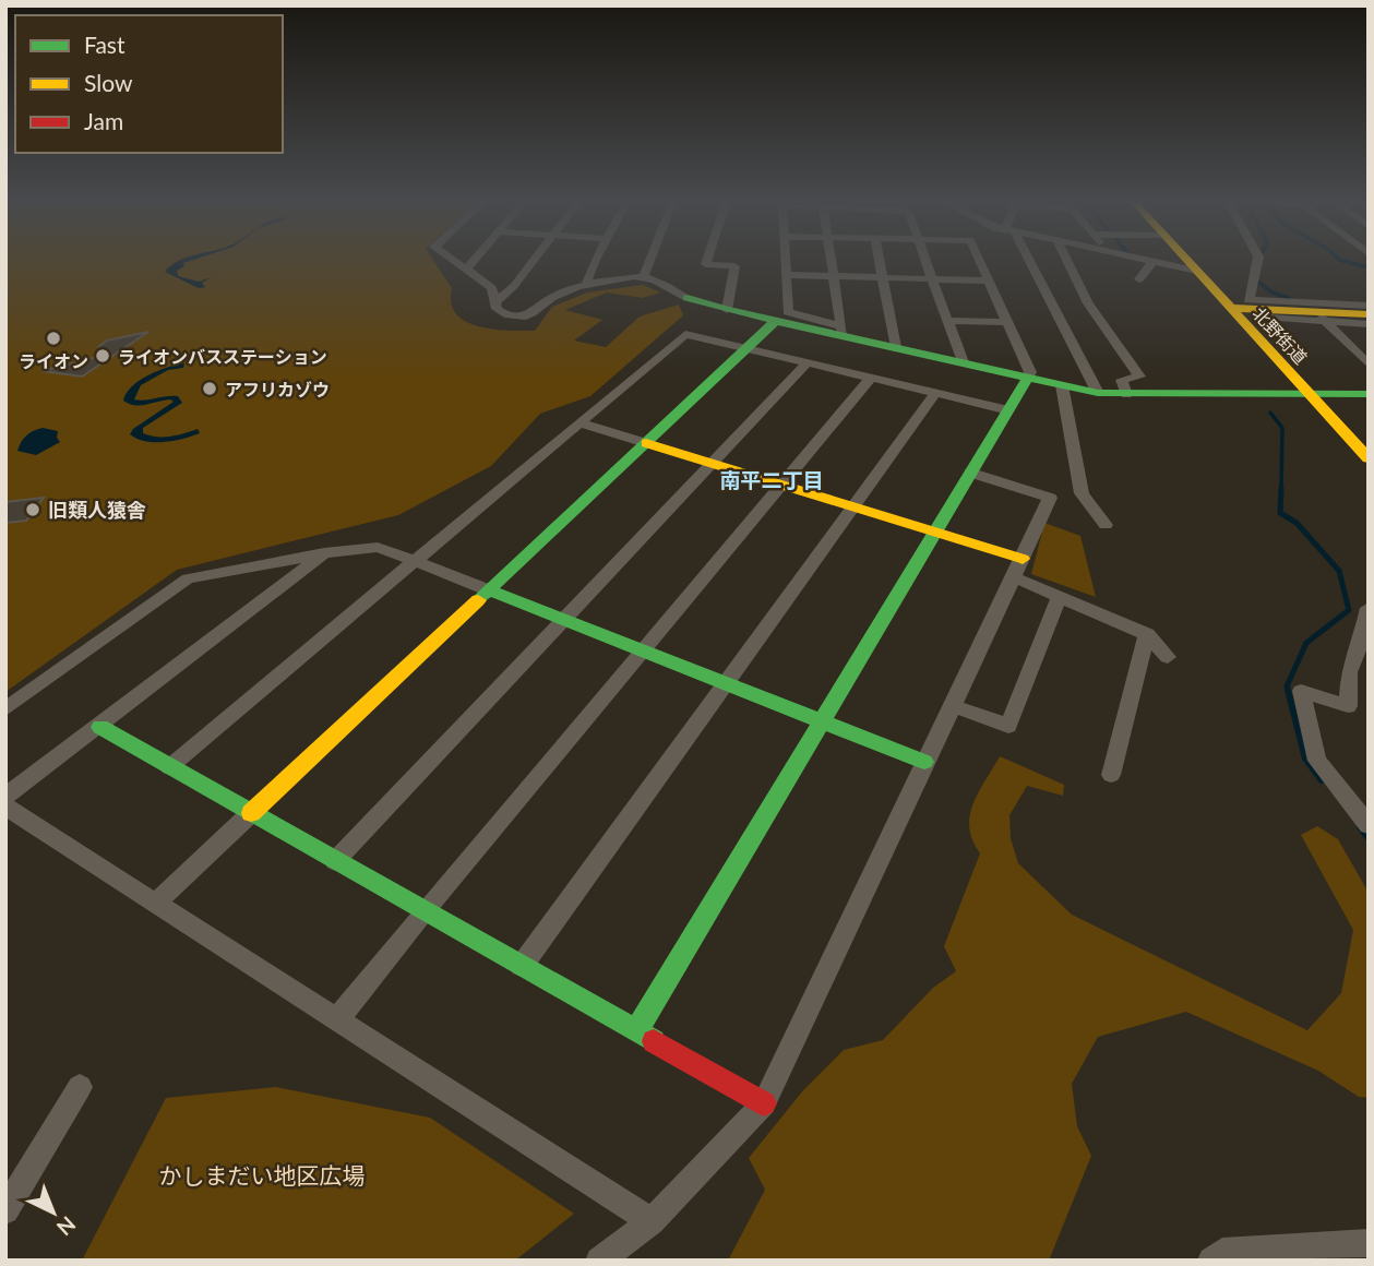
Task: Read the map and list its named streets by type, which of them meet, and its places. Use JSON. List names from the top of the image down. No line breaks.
{"streets":{"street":["北野街道"]},"districts":["南平二丁目"],"parks":["かしまだい地区広場"],"places":["ライオン","ライオンバスステーション","アフリカゾウ","旧類人猿舎"],"legend":["Fast","Slow","Jam"],"north":"bottom right"}
